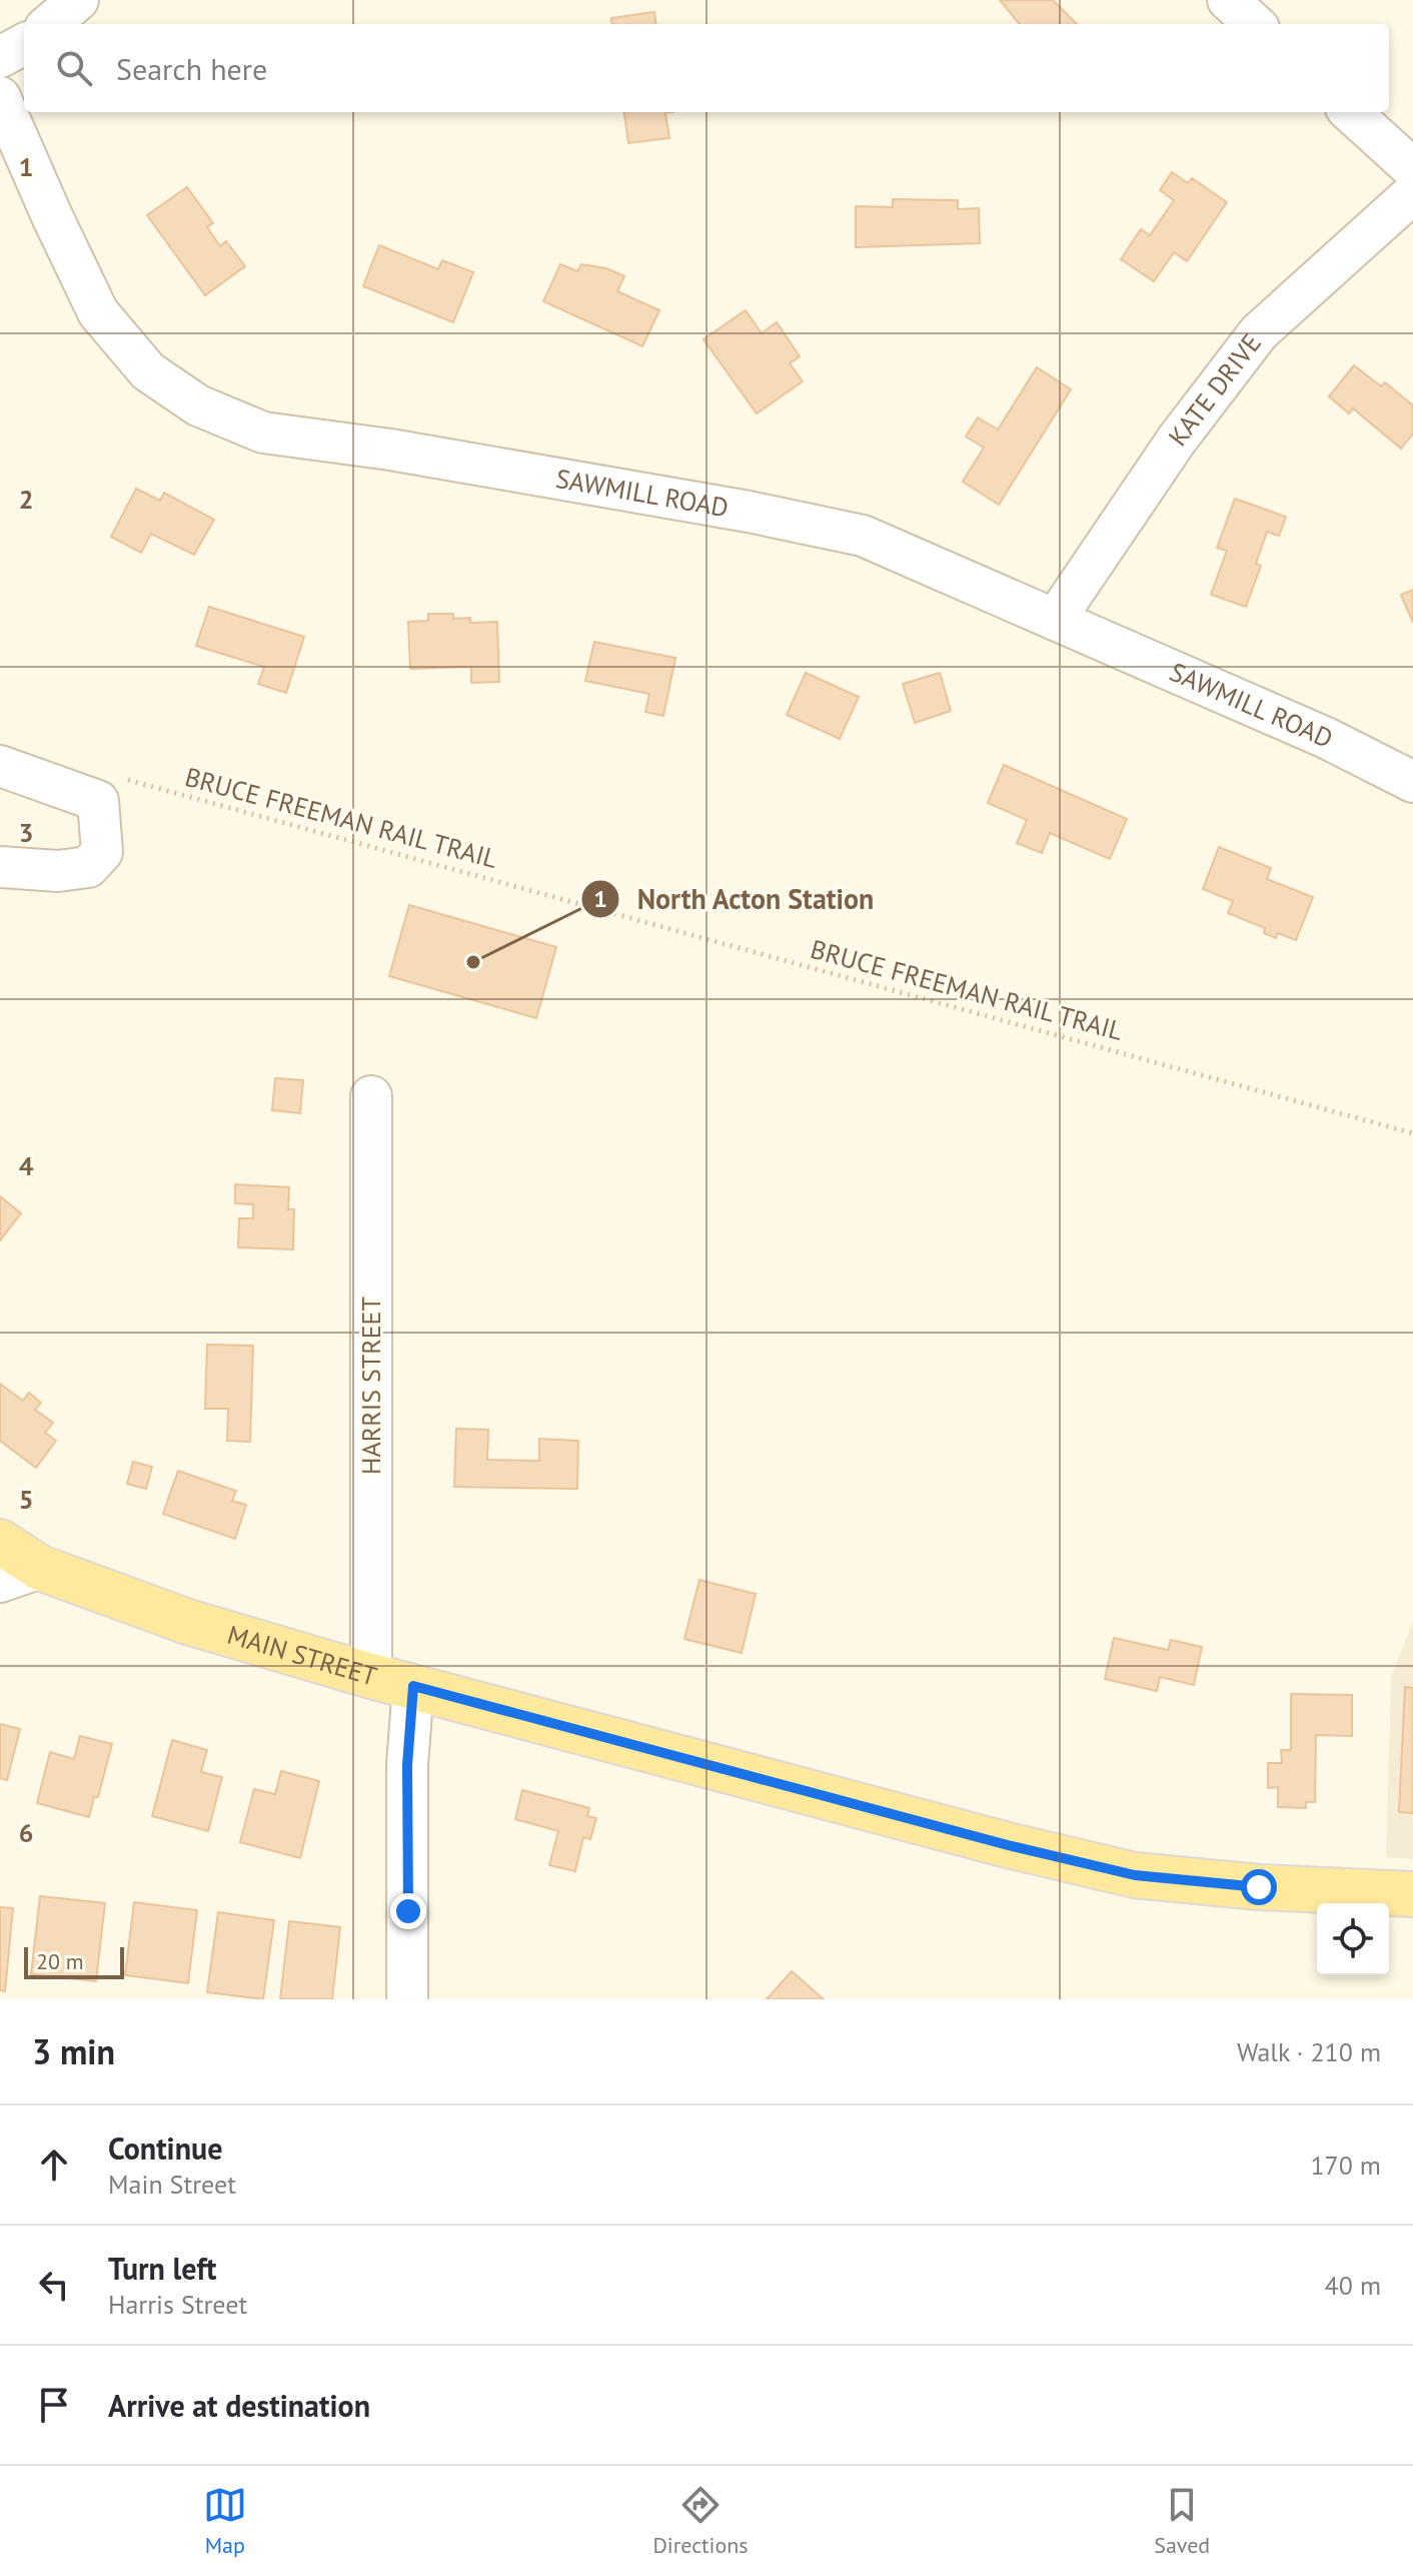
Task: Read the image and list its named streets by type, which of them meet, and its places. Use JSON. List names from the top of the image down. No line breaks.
{"streets":{"main road":["MAIN STREET"],"street":["KATE DRIVE","SAWMILL ROAD","HARRIS STREET"],"path":["BRUCE FREEMAN RAIL TRAIL"]},"crossings":[["KATE DRIVE","SAWMILL ROAD"],["HARRIS STREET","MAIN STREET"]],"places":["North Acton Station"],"scale_bar":"20 m","page":{"search":"Search here","scale":"20 m","heading":["3 min","Walk · 210 m"],"list":[["Continue","Main Street","170 m"],["Turn left","Harris Street","40 m"],"Arrive at destination"],"nav":["Map","Directions","Saved"]},"grid":{"rows":["1","2","3","4","5","6"]}}
